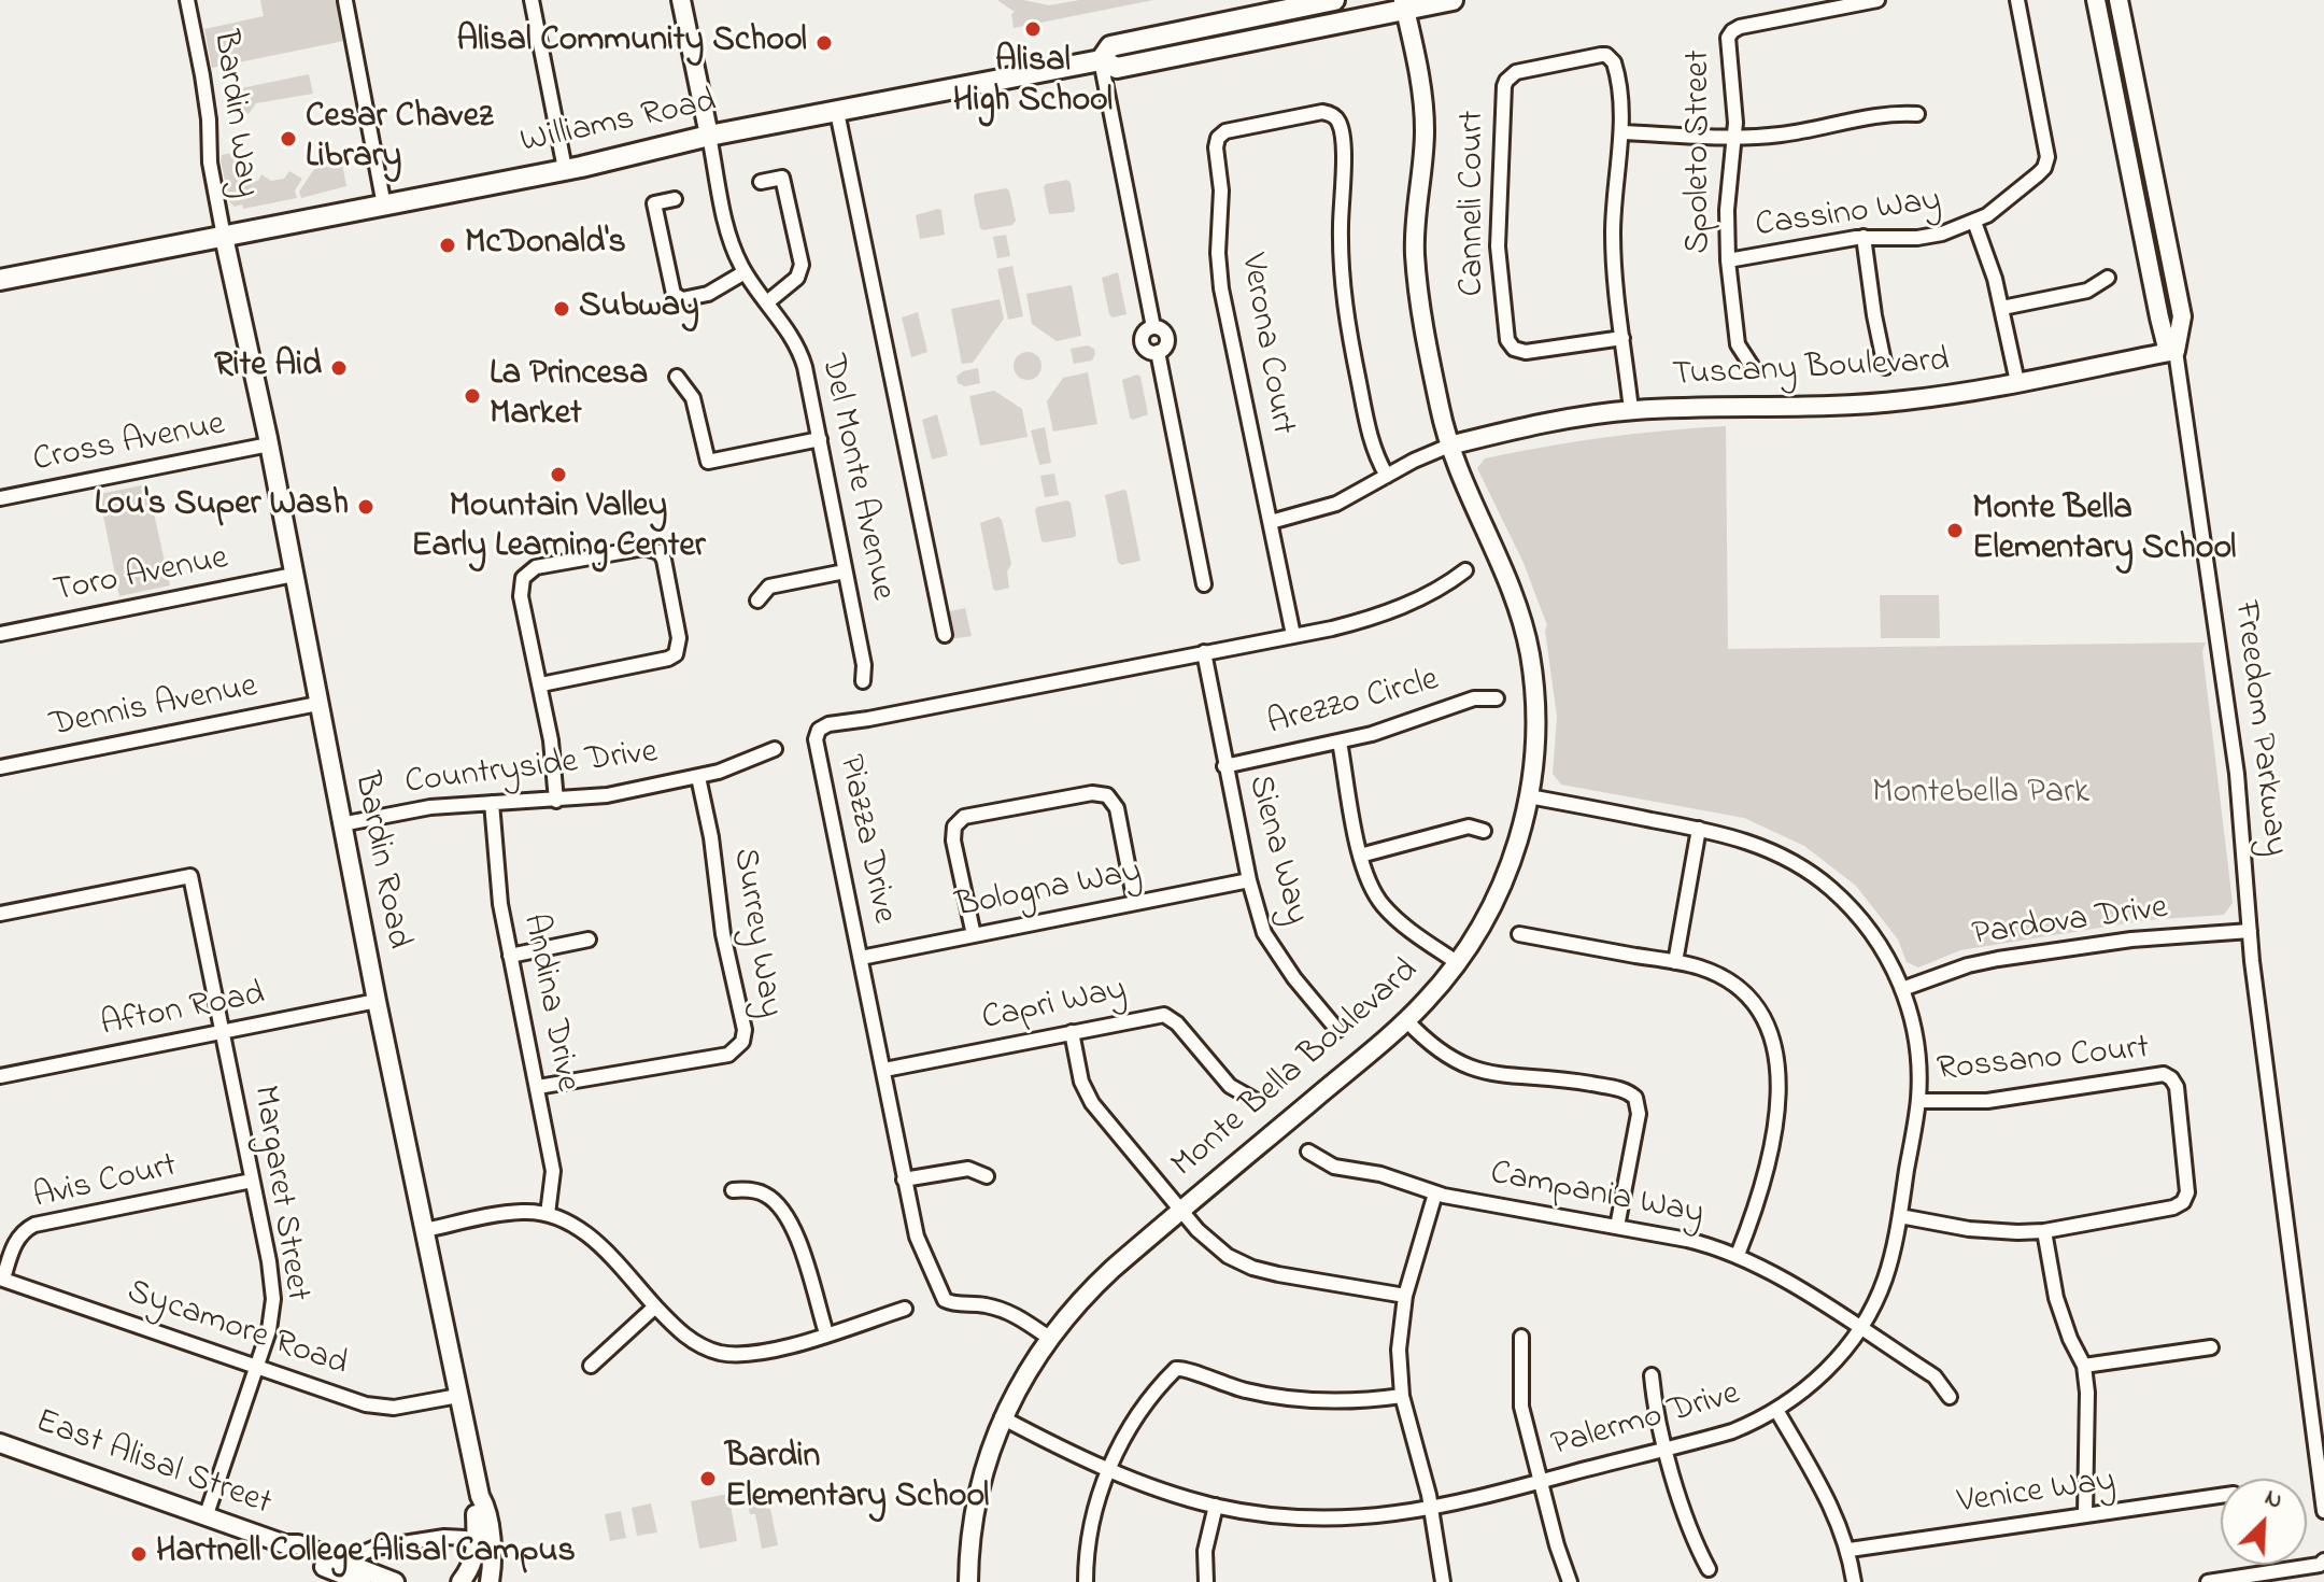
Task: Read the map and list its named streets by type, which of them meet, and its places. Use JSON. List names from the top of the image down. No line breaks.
{"streets":{"main road":["Williams Road"],"street":["Bardin Way","Spoleto Street","Canneli Court","Cassino Way","Verona Court","Tuscany Boulevard","Cross Avenue","Del Monte Avenue","Toro Avenue","Arezzo Circle","Dennis Avenue","Freedom Parkway","Countryside Drive","Piazza Drive","Siena Way","Bardin Road","Bologna Way","Pardova Drive","Surrey Way","Andina Drive","Capri Way","Afton Road","Rossano Court","Monte Bella Boulevard","Avis Court","Margaret Street","Campania Way","Sycamore Road","Palermo Drive","East Alisal Street","Venice Way"]},"crossings":[["Bardin Way","Williams Road"],["Bardin Way","Bardin Road"],["Williams Road","Del Monte Avenue"],["Williams Road","Bardin Road"],["Williams Road","Monte Bella Boulevard"],["Spoleto Street","Cassino Way"],["Canneli Court","Tuscany Boulevard"],["Verona Court","Piazza Drive"],["Tuscany Boulevard","Freedom Parkway"],["Tuscany Boulevard","Monte Bella Boulevard"],["Cross Avenue","Bardin Road"],["Toro Avenue","Bardin Road"],["Arezzo Circle","Siena Way"],["Dennis Avenue","Bardin Road"],["Freedom Parkway","Pardova Drive"],["Countryside Drive","Bardin Road"],["Countryside Drive","Surrey Way"],["Countryside Drive","Andina Drive"],["Piazza Drive","Siena Way"],["Piazza Drive","Bologna Way"],["Piazza Drive","Capri Way"],["Piazza Drive","Monte Bella Boulevard"],["Siena Way","Bologna Way"],["Bardin Road","Afton Road"],["Bardin Road","Sycamore Road"],["Pardova Drive","Palermo Drive"],["Surrey Way","Andina Drive"],["Afton Road","Margaret Street"],["Rossano Court","Palermo Drive"],["Monte Bella Boulevard","Palermo Drive"],["Avis Court","Margaret Street"],["Avis Court","Sycamore Road"],["Margaret Street","Sycamore Road"],["Margaret Street","East Alisal Street"],["Campania Way","Palermo Drive"]],"parks":["Montebella Park"],"places":["Alisal High School","Alisal Community School","Cesar Chavez Library","McDonald's","Subway","Rite Aid","La Princesa Market","Mountain Valley Early Learning Center","Lou's Super Wash","Monte Bella Elementary School","Bardin Elementary School","Hartnell College Alisal Campus"],"north":"top right"}
